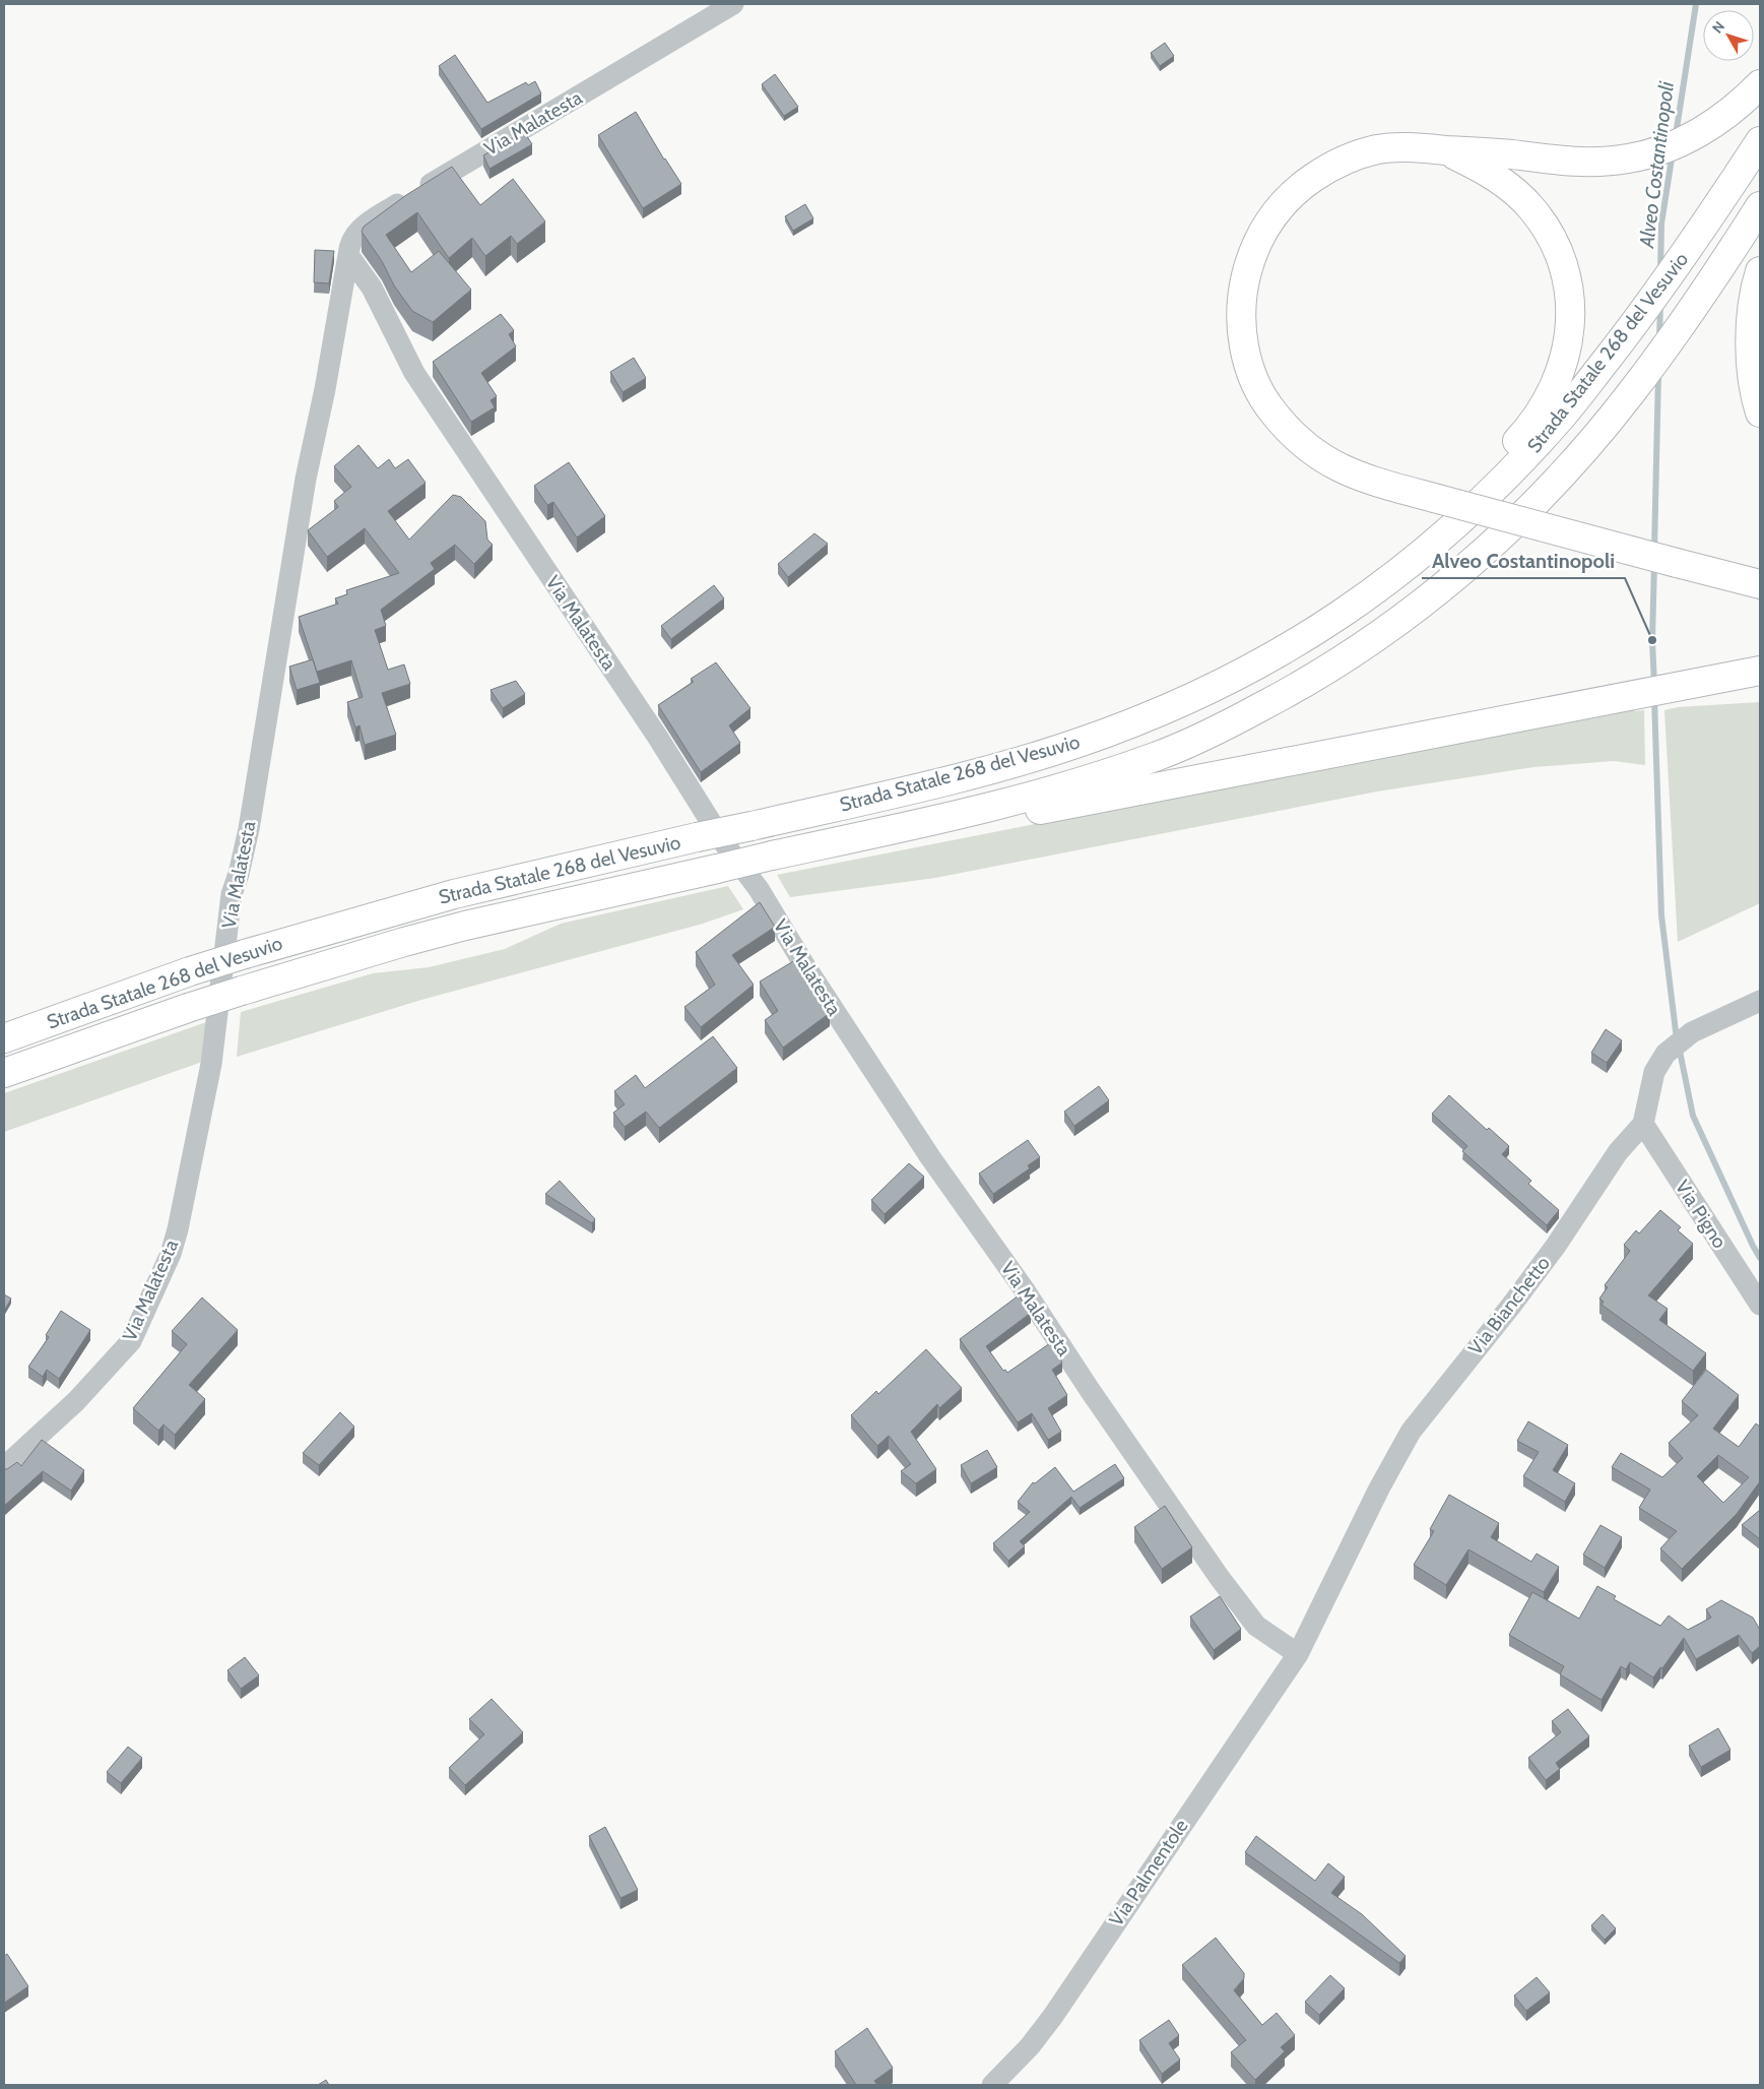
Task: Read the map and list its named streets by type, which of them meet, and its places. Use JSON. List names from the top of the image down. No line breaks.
{"streets":{"highway":["Strada Statale 268 del Vesuvio"],"street":["Via Malatesta","Via Pigno","Via Bianchetto","Via Palmentole"]},"crossings":[["Via Malatesta","Via Bianchetto"],["Via Malatesta","Via Palmentole"],["Via Pigno","Via Bianchetto"],["Via Bianchetto","Via Palmentole"]],"water":["Alveo Costantinopoli"],"places":["Alveo Costantinopoli"],"north":"top left"}
